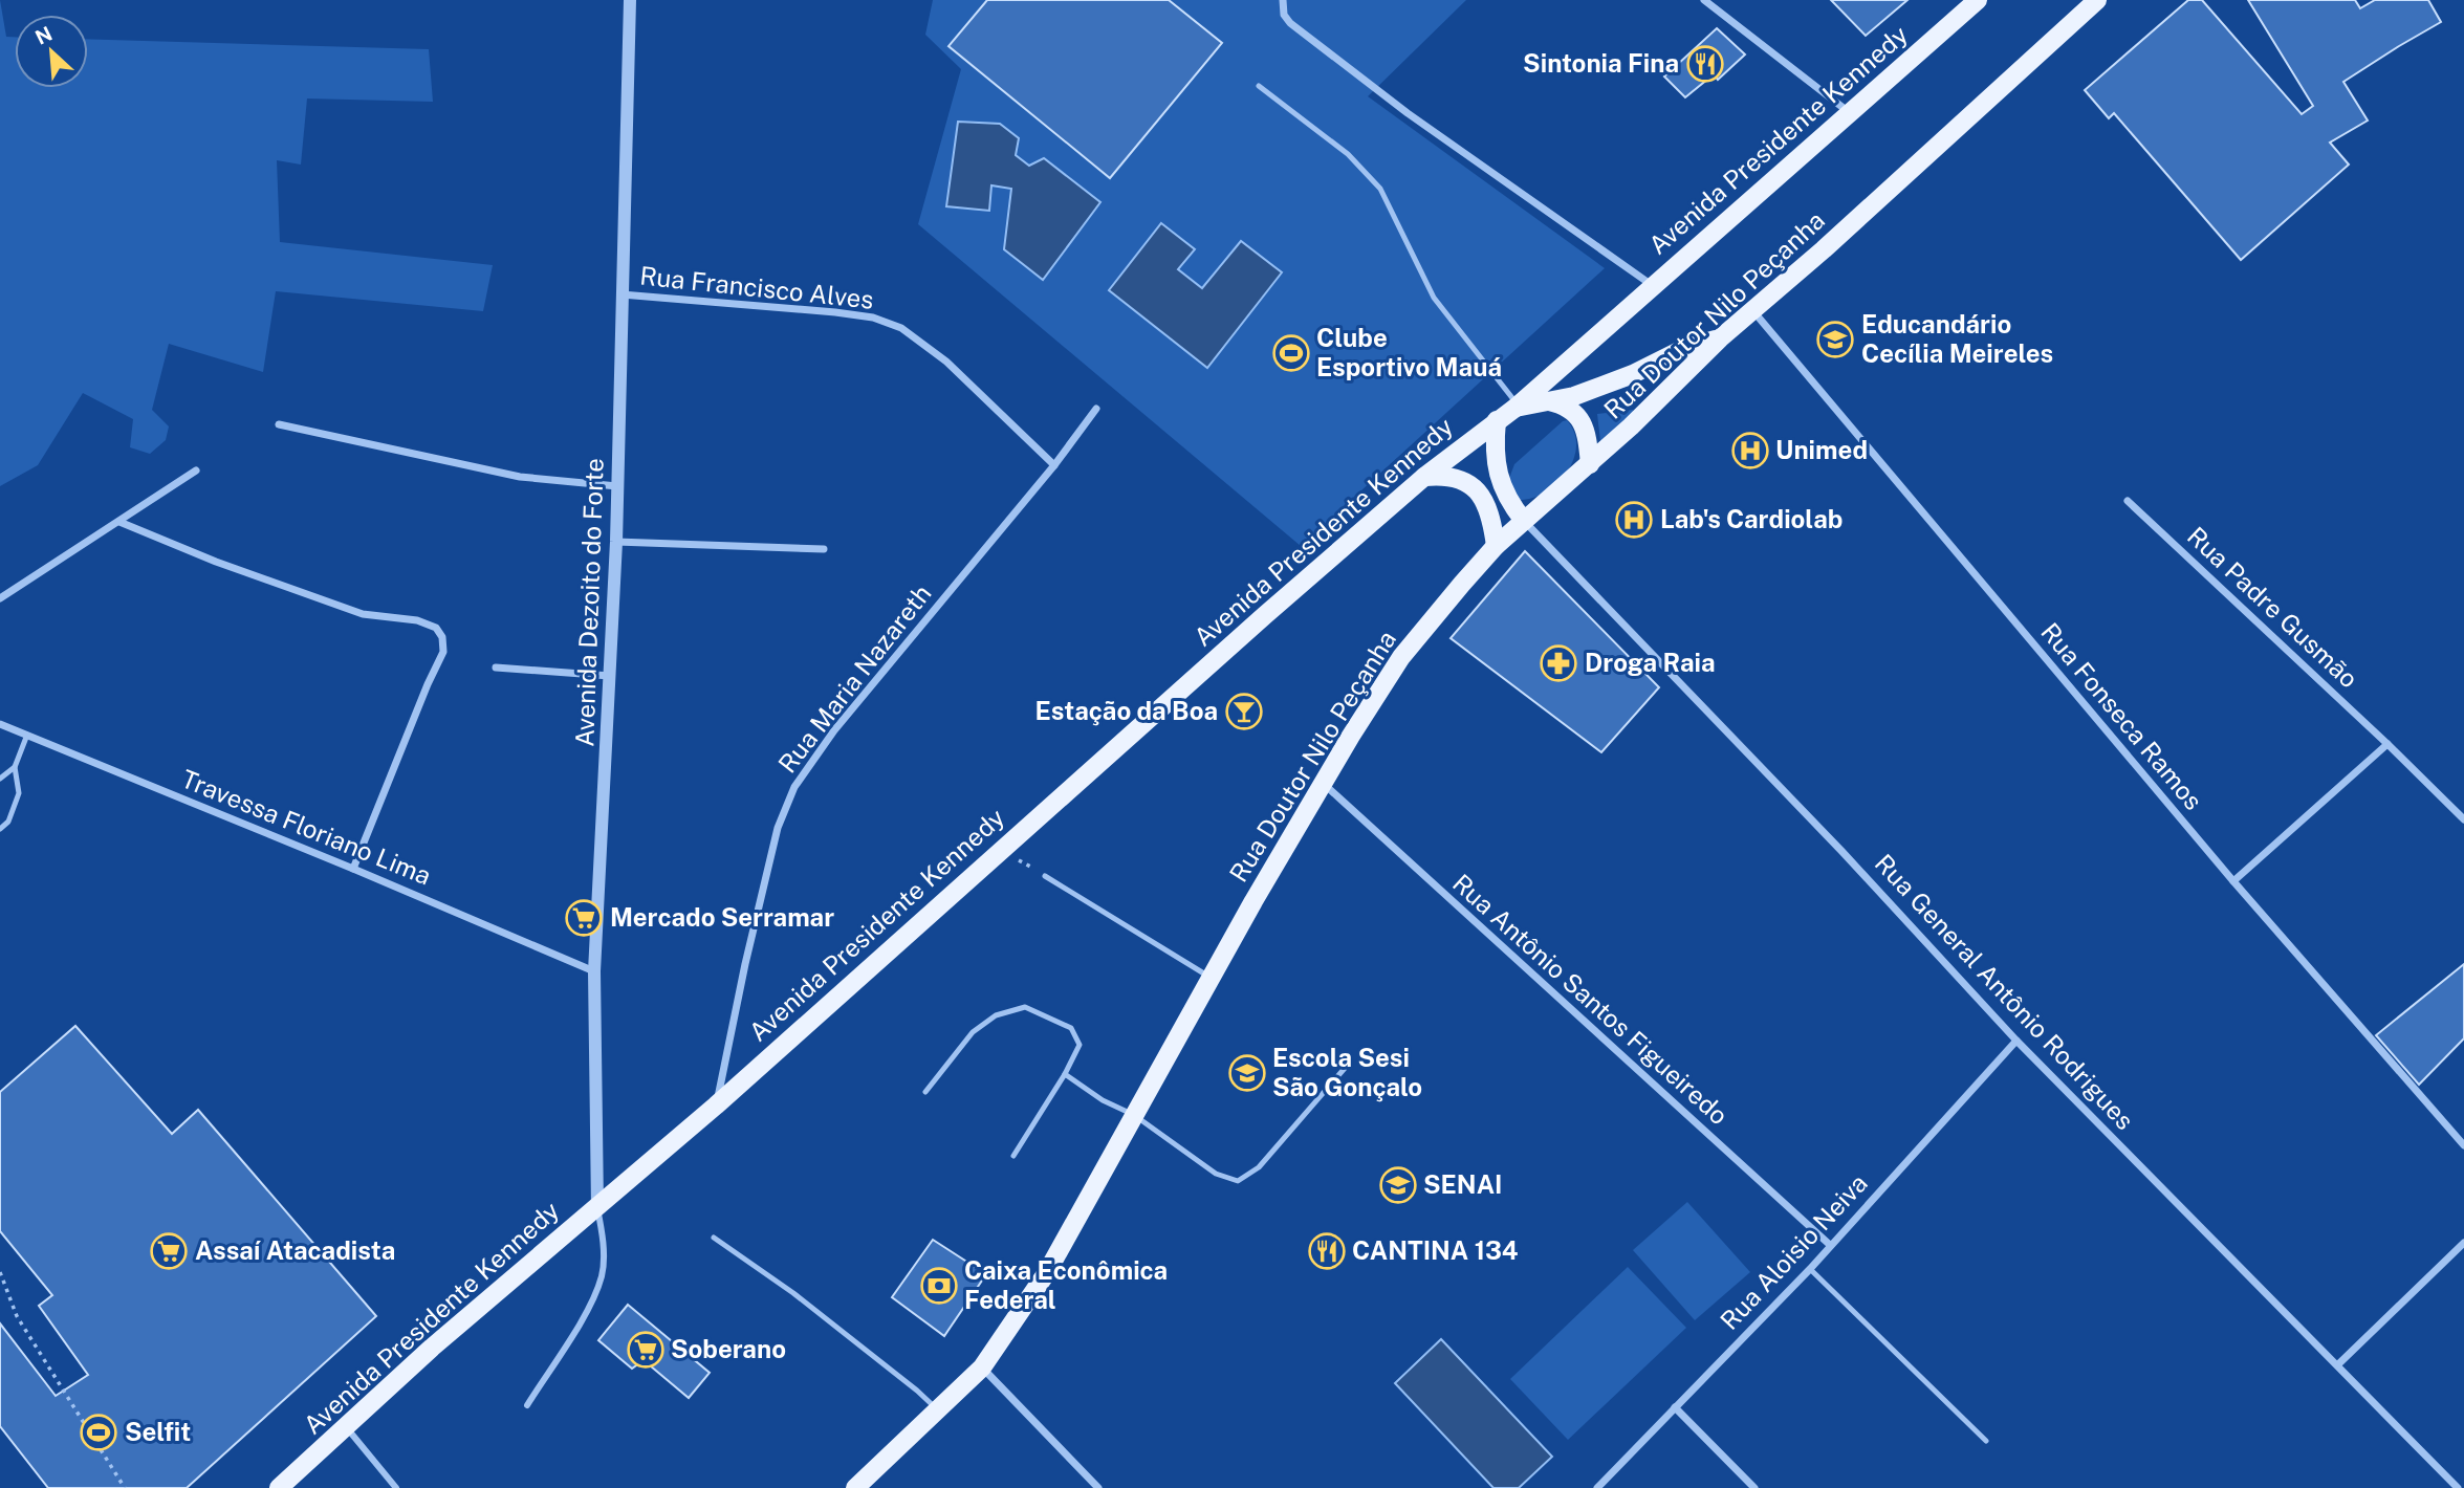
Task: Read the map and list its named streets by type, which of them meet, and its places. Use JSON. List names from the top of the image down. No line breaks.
{"streets":{"main road":["Avenida Presidente Kennedy","Rua Doutor Nilo Peçanha"],"street":["Rua Francisco Alves","Avenida Dezoito do Forte","Rua Padre Gusmão","Rua Maria Nazareth","Rua Fonseca Ramos","Travessa Floriano Lima","Rua General Antônio Rodrigues","Rua Antônio Santos Figueiredo","Rua Aloisio Neiva"]},"crossings":[["Avenida Presidente Kennedy","Rua Doutor Nilo Peçanha"],["Avenida Presidente Kennedy","Avenida Dezoito do Forte"],["Avenida Presidente Kennedy","Rua Maria Nazareth"],["Avenida Presidente Kennedy","Rua General Antônio Rodrigues"],["Rua Francisco Alves","Avenida Dezoito do Forte"],["Rua Francisco Alves","Rua Maria Nazareth"],["Rua Doutor Nilo Peçanha","Rua Fonseca Ramos"],["Rua Doutor Nilo Peçanha","Rua General Antônio Rodrigues"],["Rua Doutor Nilo Peçanha","Rua Antônio Santos Figueiredo"],["Avenida Dezoito do Forte","Travessa Floriano Lima"],["Rua General Antônio Rodrigues","Rua Aloisio Neiva"],["Rua Antônio Santos Figueiredo","Rua Aloisio Neiva"]],"places":{"restaurant":["Sintonia Fina","CANTINA 134"],"school or university":["Educandário Cecília Meireles","Escola Sesi São Gonçalo","SENAI"],"sports":["Clube Esportivo Mauá","Selfit"],"hospital":["Unimed","Lab's Cardiolab"],"pharmacy":["Droga Raia"],"bar":["Estação da Boa"],"supermarket":["Mercado Serramar","Assaí Atacadista","Soberano"],"bank":["Caixa Econômica Federal"]},"north":"top left"}
